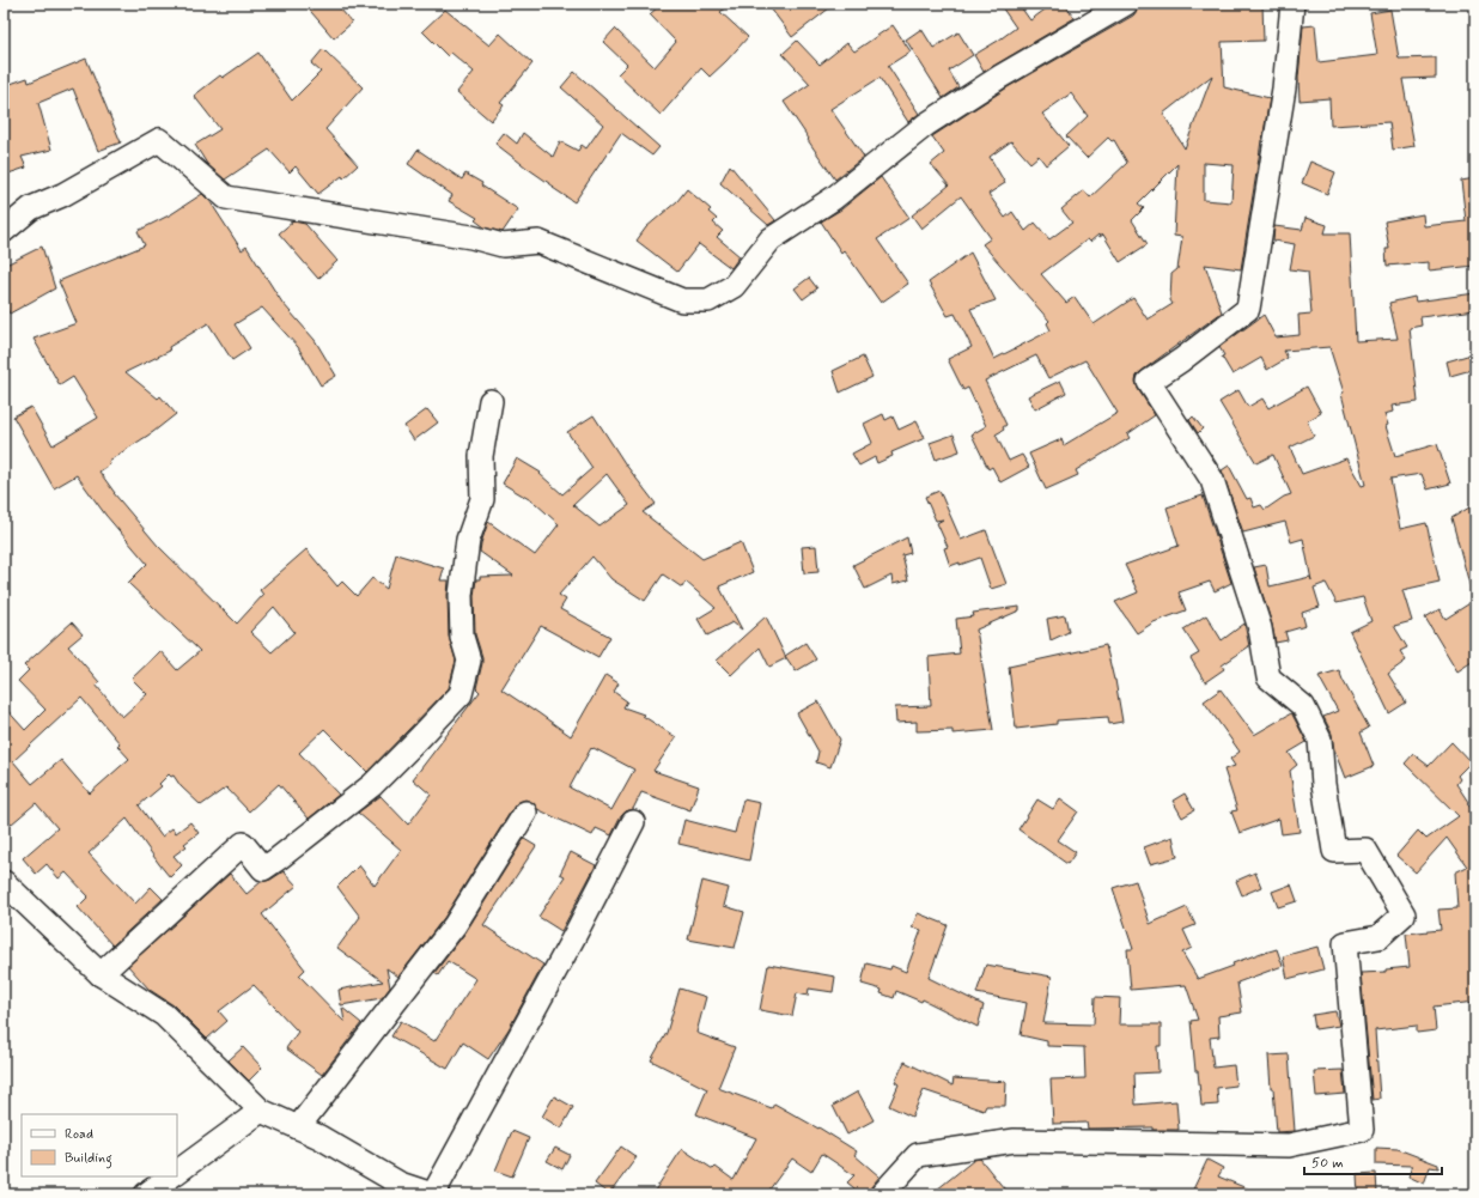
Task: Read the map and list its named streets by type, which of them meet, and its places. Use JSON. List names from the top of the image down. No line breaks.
{"legend":["Road","Building"],"scale_bar":"50 m"}
